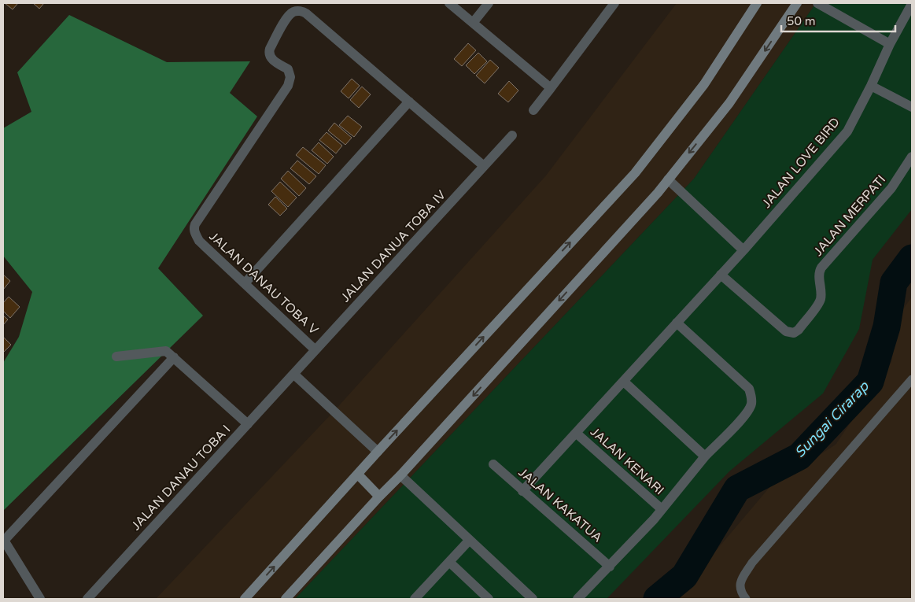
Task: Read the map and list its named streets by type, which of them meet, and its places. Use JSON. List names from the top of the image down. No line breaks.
{"streets":{"street":["JALAN LOVE BIRD","JALAN MERPATI","JALAN DANUA TOBA IV","JALAN DANAU TOBA V","JALAN KENARI","JALAN DANAU TOBA I","JALAN KAKATUA"]},"crossings":[["JALAN LOVE BIRD","JALAN MERPATI"],["JALAN LOVE BIRD","JALAN KENARI"],["JALAN LOVE BIRD","JALAN KAKATUA"],["JALAN DANUA TOBA IV","JALAN DANAU TOBA V"],["JALAN DANUA TOBA IV","JALAN DANAU TOBA I"]],"water":["Sungai Cirarap"],"scale_bar":"50 m"}
